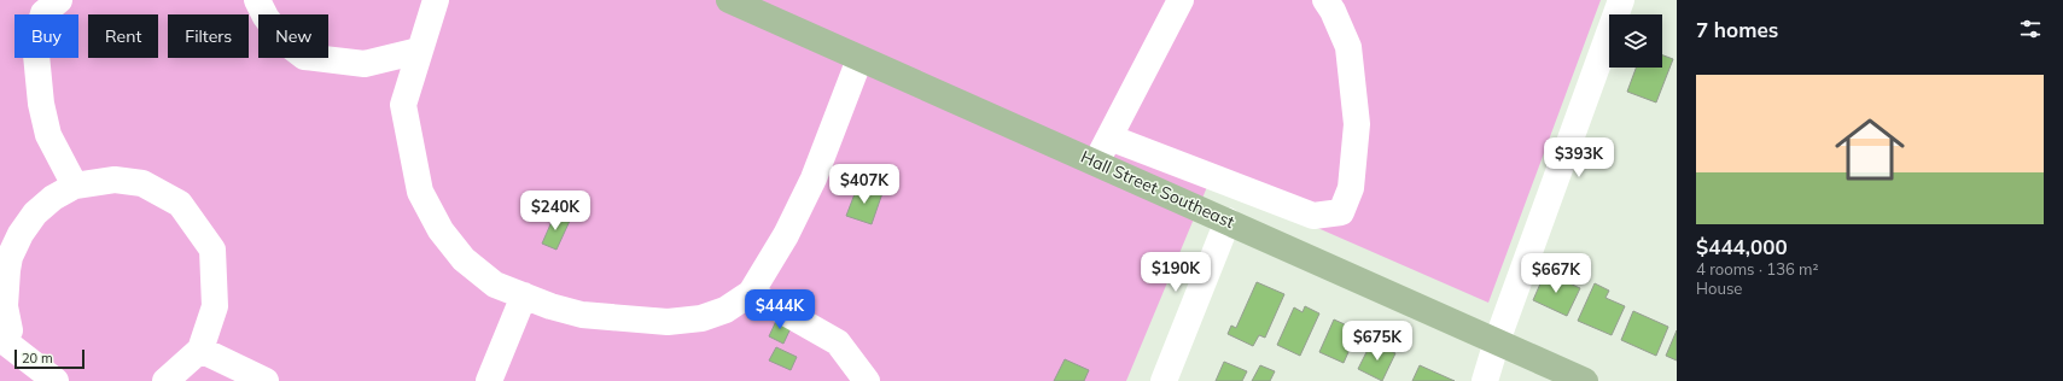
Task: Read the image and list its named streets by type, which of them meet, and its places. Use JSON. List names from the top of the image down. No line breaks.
{"streets":{"main road":["Hall Street Southeast"]},"scale_bar":"20 m","page":{"heading":"7 homes","chip":["Buy","Rent","Filters","New"],"list":[{"name":"$444,000","note":"4 rooms · 136 m² · House"}],"price":["$393K","$407K","$240K","$190K","$667K","$444K","$675K"],"scale":"20 m"}}
